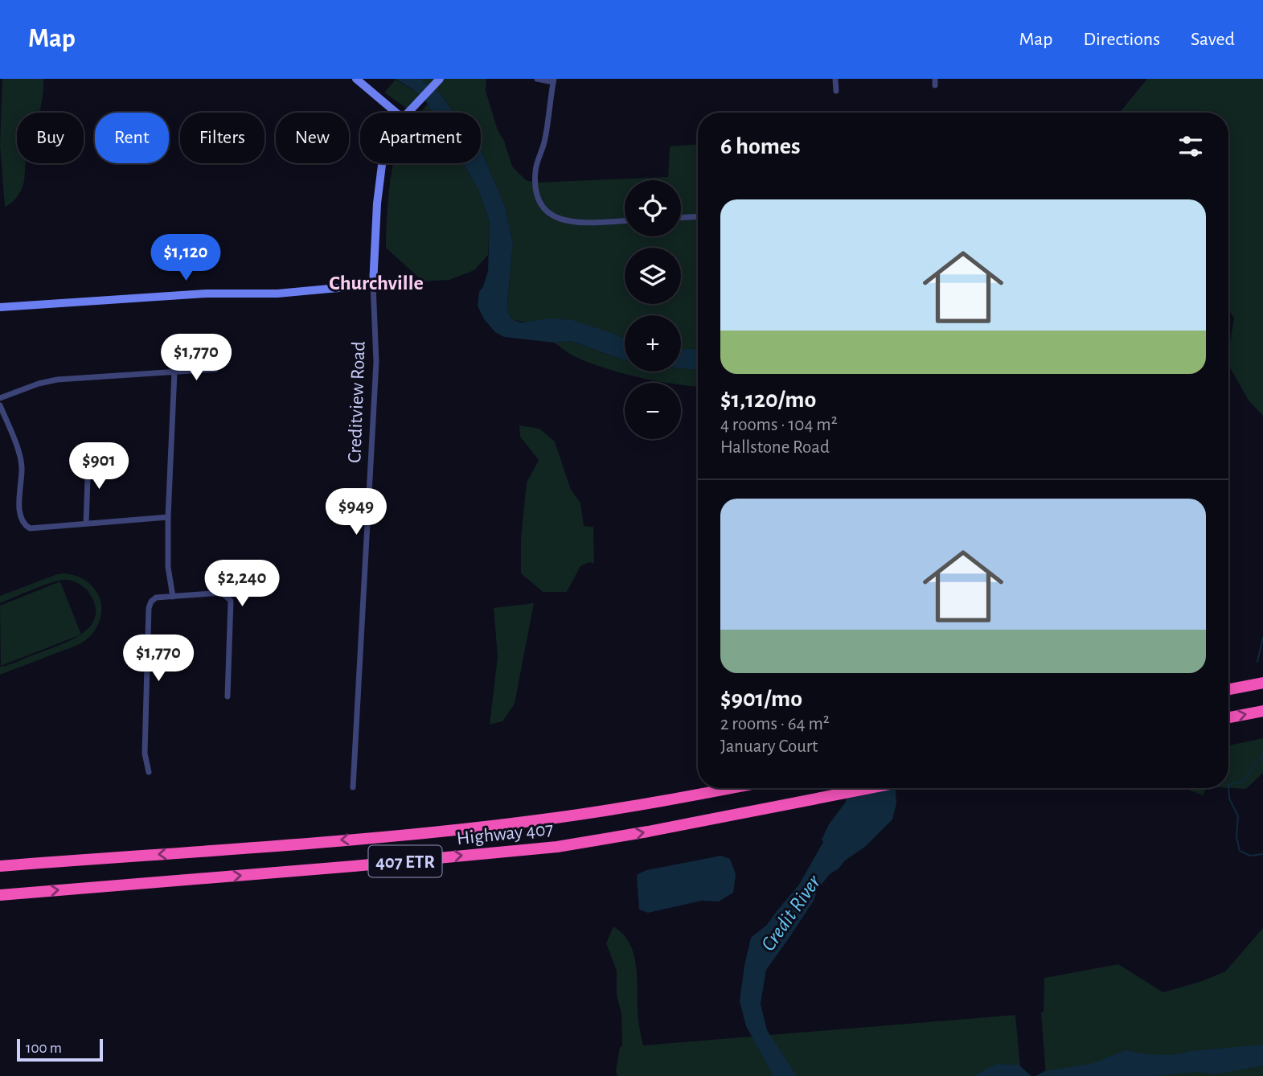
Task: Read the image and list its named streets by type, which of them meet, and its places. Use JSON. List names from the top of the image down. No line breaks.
{"streets":{"highway":["Highway 407","407 ETR"],"street":["Creditview Road"]},"districts":["Churchville"],"water":["Credit River"],"scale_bar":"100 m","page":{"header":"Map","nav":["Map","Directions","Saved"],"chip":["Buy","Rent","Filters","New","Apartment"],"heading":"6 homes","map_buttons":["+","−"],"list":[{"name":"$1,120/mo","note":"4 rooms · 104 m² · Hallstone Road"},{"name":"$901/mo","note":"2 rooms · 64 m² · January Court"}],"price":["$1,120","$1,770","$901","$949","$2,240","$1,770"],"scale":"100 m"}}
